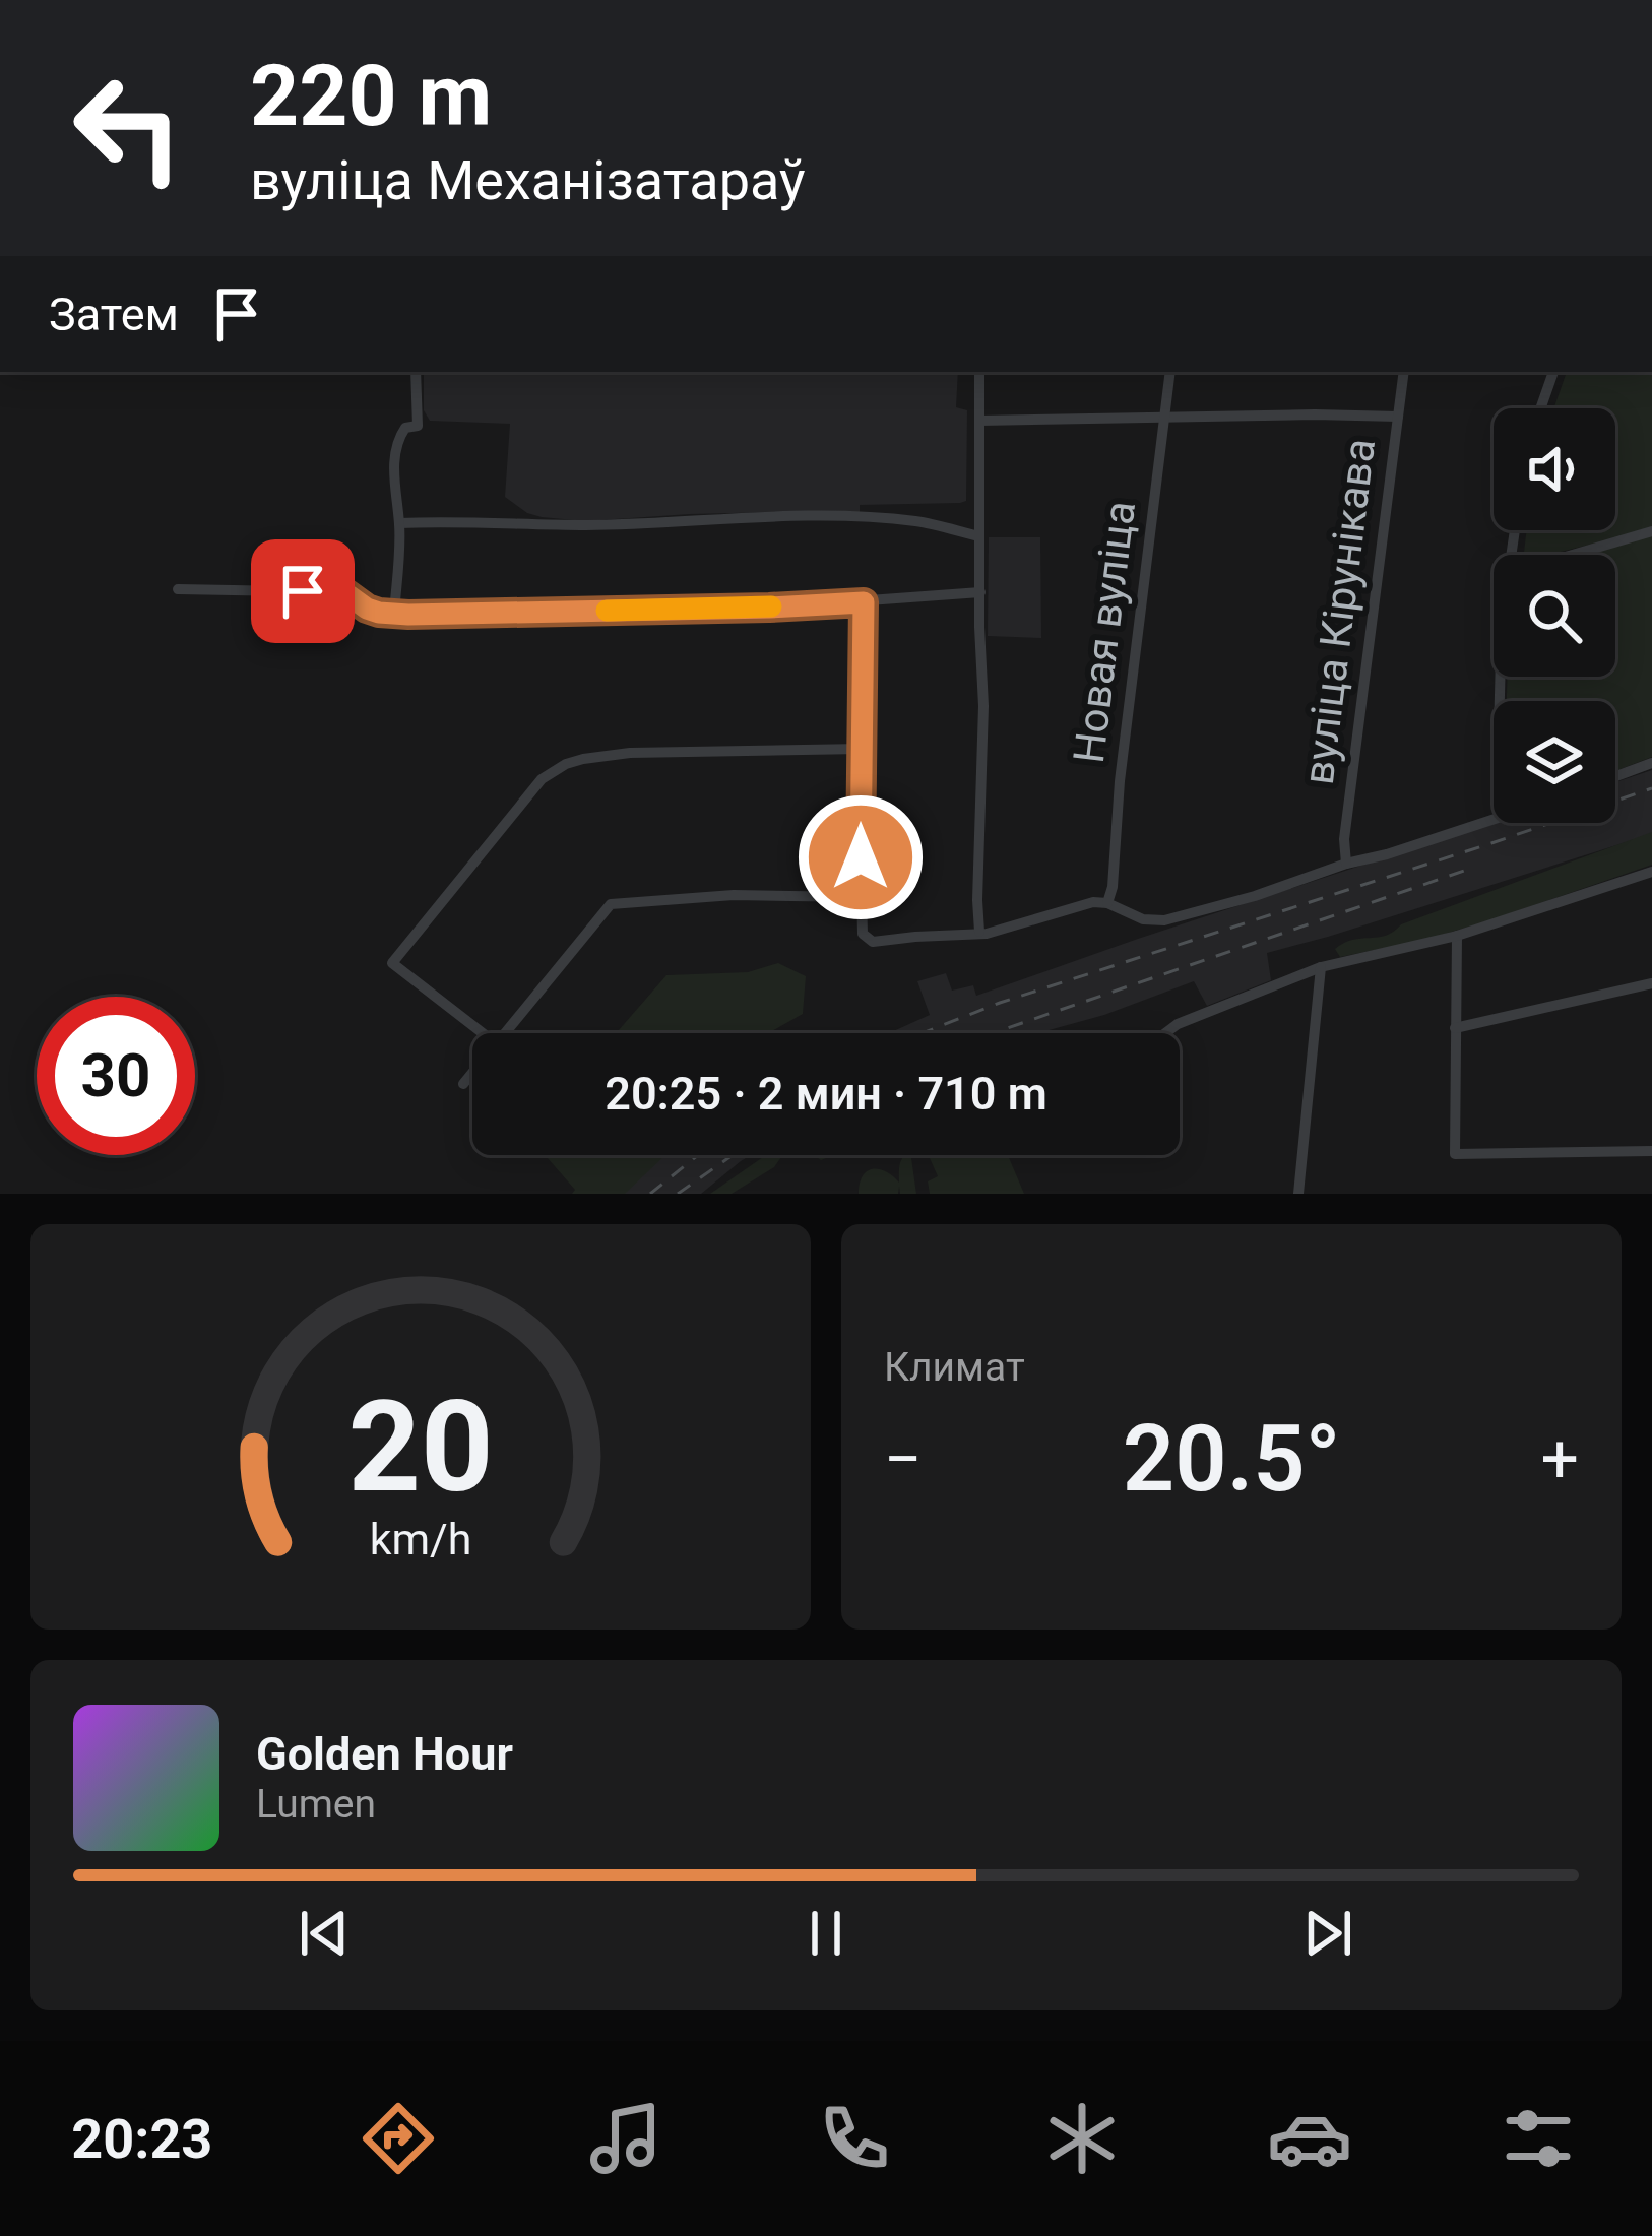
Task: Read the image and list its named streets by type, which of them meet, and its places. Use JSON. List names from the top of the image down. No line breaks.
{"streets":{"street":["вуліца Кірунікава","Новая вуліца"]},"page":{"turn":["220 m","вуліца Механізатараў"],"then":"Затем","limit":"30","trip":"20:25 · 2 мин · 710 m","tile":"Климат","heat":["−","20.5°","+"],"song":["Golden Hour","Lumen"],"tabs":"20:23","gauge":["20","km/h"]}}
